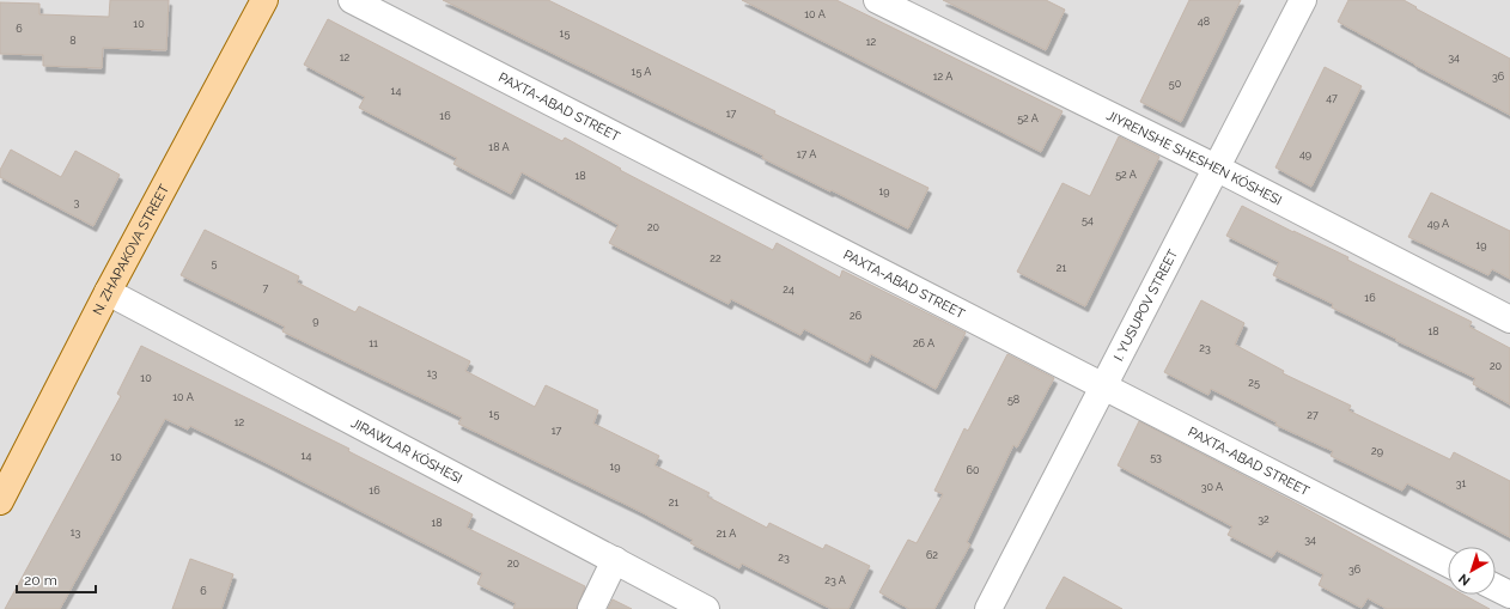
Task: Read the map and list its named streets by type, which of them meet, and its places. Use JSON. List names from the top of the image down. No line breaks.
{"streets":{"main road":["N. ZHAPAKOVA STREET"],"street":["PAXTA-ABAD STREET","JIYRENSHE SHESHEN KÓSHESI","I. YUSUPOV STREET"]},"crossings":[["PAXTA-ABAD STREET","I. YUSUPOV STREET"],["JIYRENSHE SHESHEN KÓSHESI","I. YUSUPOV STREET"]],"house_numbers":["10 А","48","10","6","15","8","12","12","34","15 А","12 А","36","50","14","47","17","16","52 А","18 А","17 А","49","52 А","18","19","3","54","49 А","20","19","22","5","21","7","24","16","26","9","18","11","26 А","23","20","13","10","25","10 А","58","15","27","12","17","29","14","10","53","19","60","31","30 А","16","21","32","18","13","21 А","34","62","23","20","36","23 А","6"],"scale_bar":"20 m","north":"bottom left"}
